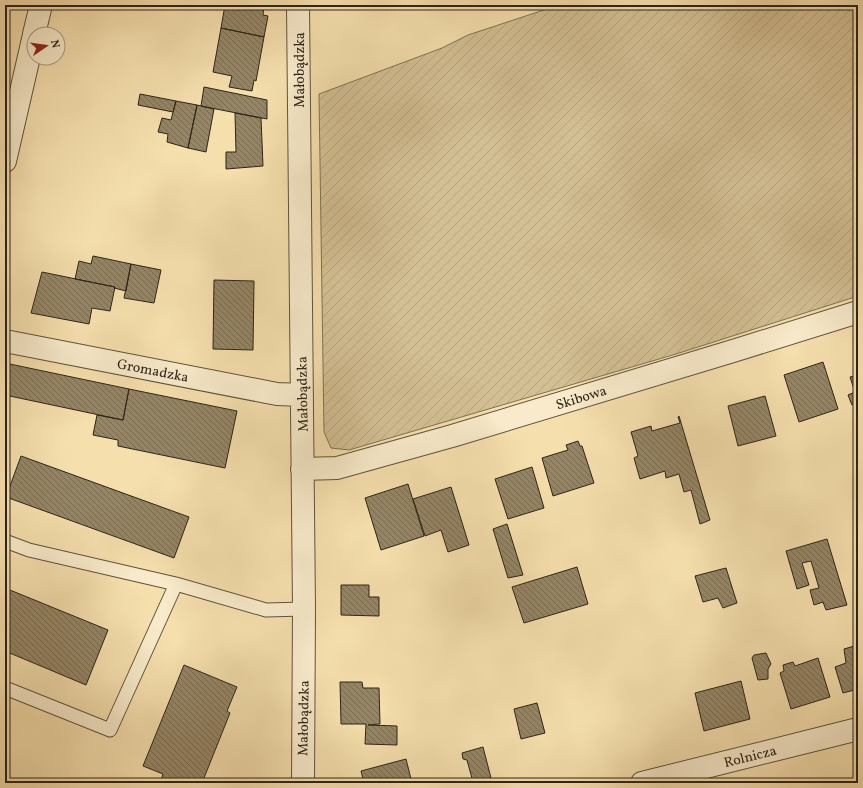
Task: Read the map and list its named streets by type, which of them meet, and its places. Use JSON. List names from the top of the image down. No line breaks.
{"streets":{"street":["Małobądzka","Gromadzka","Skibowa","Rolnicza"]},"crossings":[["Małobądzka","Gromadzka"],["Małobądzka","Skibowa"]],"north":"right"}
